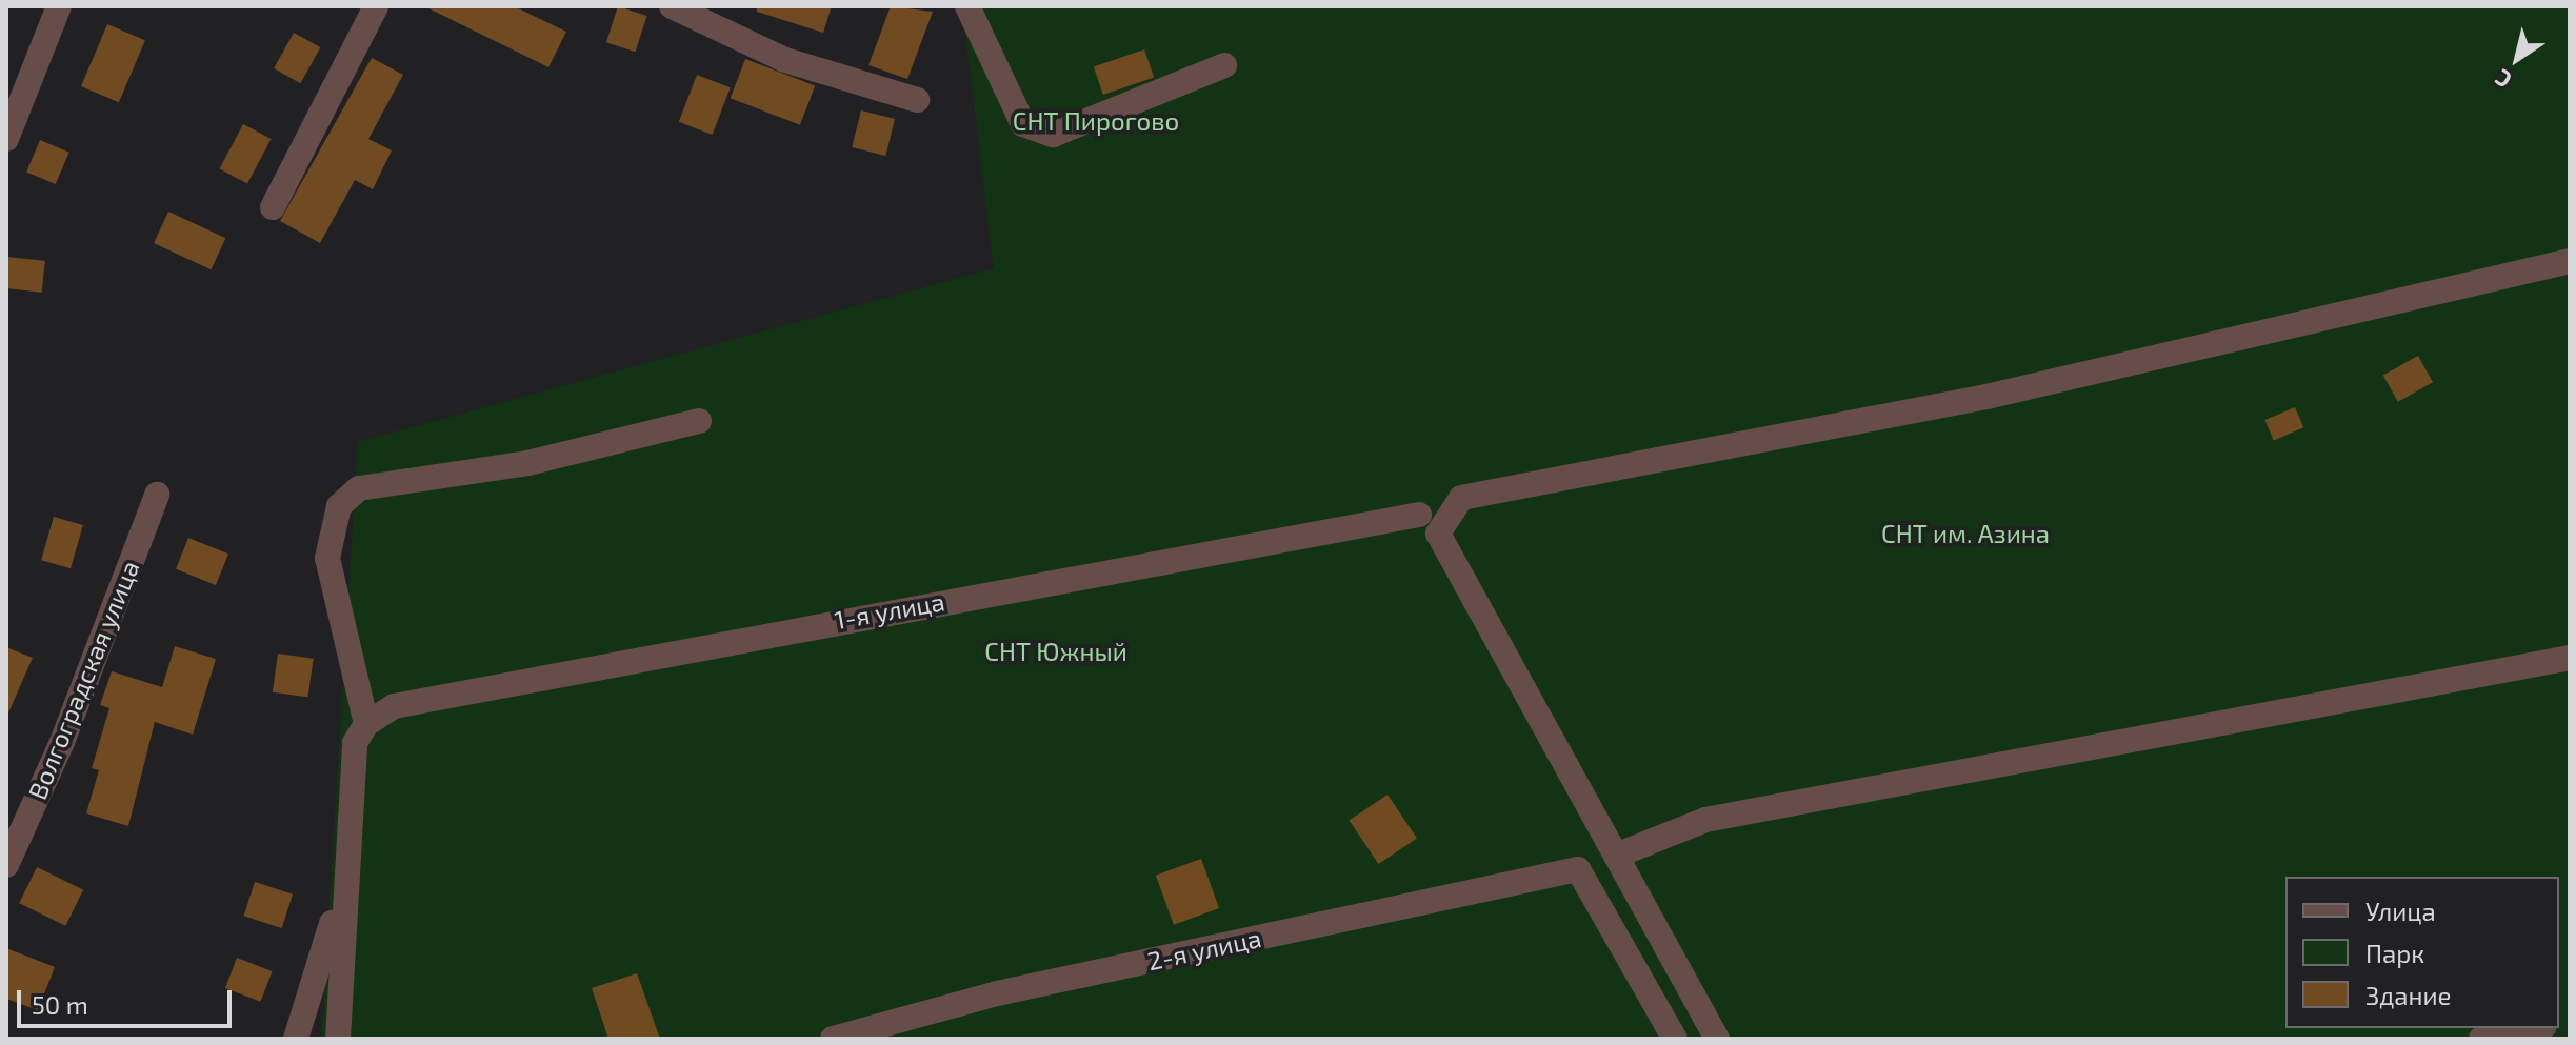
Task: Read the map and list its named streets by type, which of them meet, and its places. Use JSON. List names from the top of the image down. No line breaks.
{"streets":{"street":["1-я улица","Волгоградская улица","2-я улица"]},"parks":["СНТ Пирогово","СНТ им. Азина","СНТ Южный"],"legend":["Улица","Парк","Здание"],"scale_bar":"50 m","north":"bottom left"}
